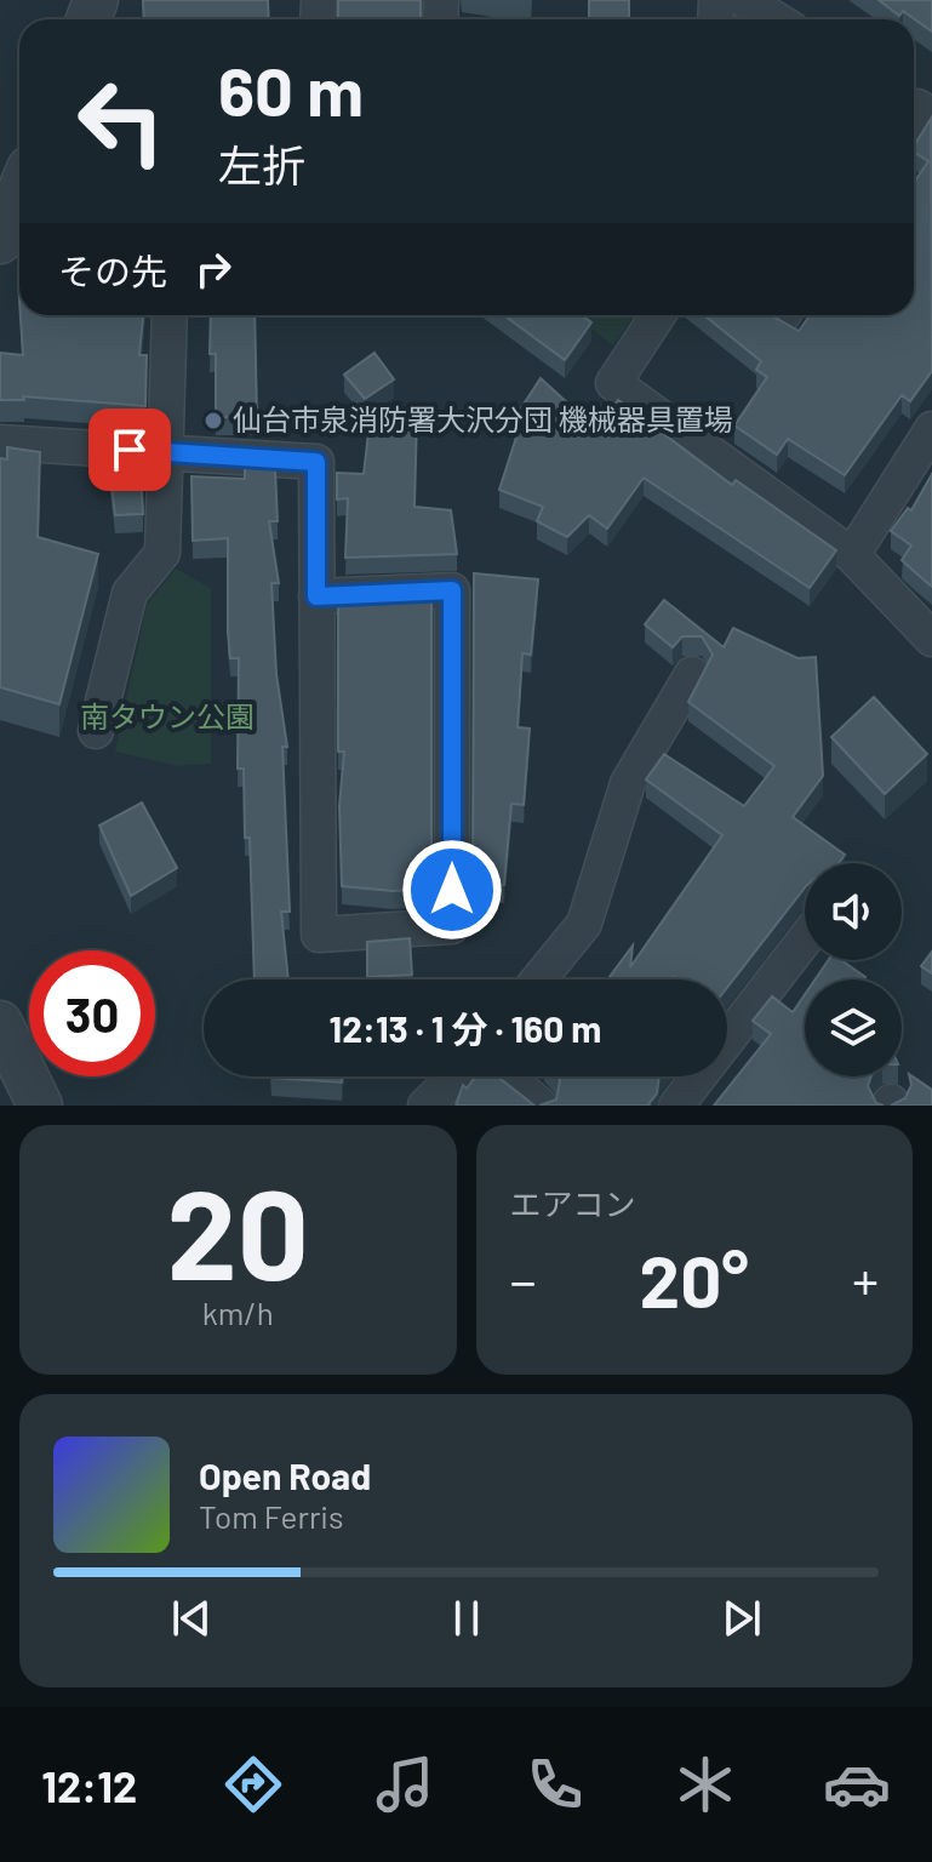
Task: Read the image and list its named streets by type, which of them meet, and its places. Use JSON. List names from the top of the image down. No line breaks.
{"parks":["南タウン公園"],"places":["仙台市泉消防署大沢分団 機械器具置場"],"page":{"turn":["60 m","左折"],"then":"その先","limit":"30","trip":"12:13 · 1 分 · 160 m","tile":[["20","km/h"],"エアコン"],"heat":["−","20°","+"],"song":["Open Road","Tom Ferris"],"tabs":"12:12"}}
